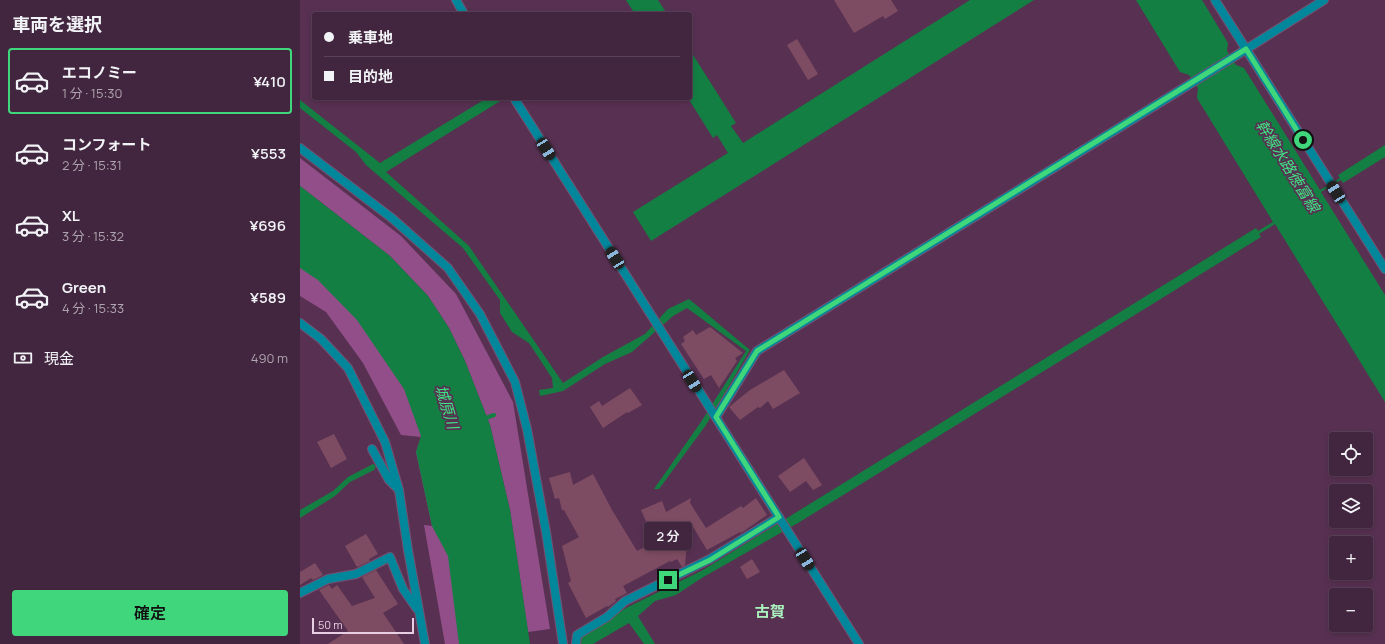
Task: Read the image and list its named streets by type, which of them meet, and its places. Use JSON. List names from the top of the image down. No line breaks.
{"districts":["古賀"],"water":["幹線水路徳富線","城原川"],"scale_bar":"50 m","page":{"heading":"車両を選択","banner":["乗車地","目的地"],"list":[{"name":"エコノミー","note":"1 分 · 15:30","value":"¥410"},{"name":"コンフォート","note":"2 分 · 15:31","value":"¥553"},{"name":"XL","note":"3 分 · 15:32","value":"¥696"},{"name":"Green","note":"4 分 · 15:33","value":"¥589"}],"pay":["現金","490 m"],"map_buttons":["+","−"],"bubble":"2 分","buttons":"確定","scale":"50 m"}}
